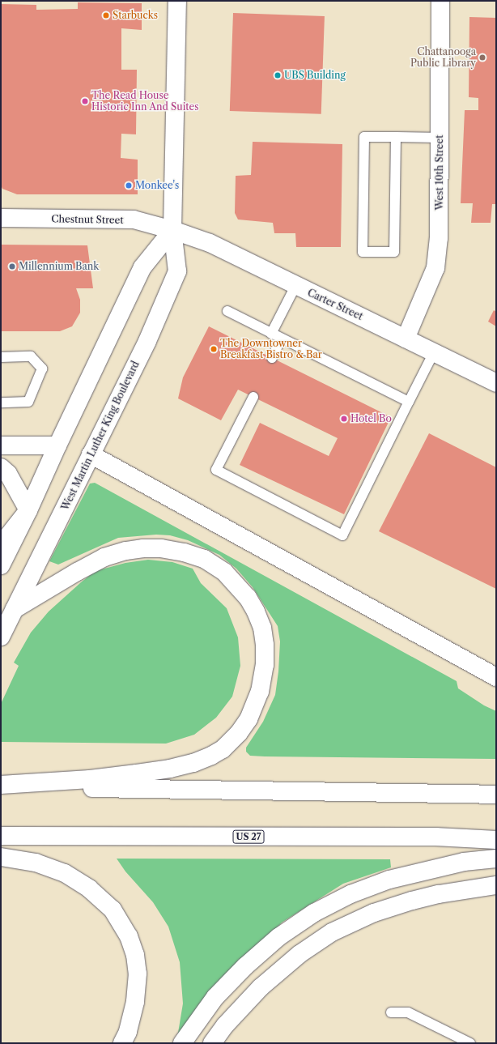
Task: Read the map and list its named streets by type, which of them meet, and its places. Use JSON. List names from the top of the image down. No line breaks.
{"streets":{"main road":["West 10th Street","Chestnut Street","Carter Street","West Martin Luther King Boulevard","US 27"]},"crossings":[["West 10th Street","Carter Street"],["Chestnut Street","Carter Street"],["Chestnut Street","West Martin Luther King Boulevard"],["Carter Street","West Martin Luther King Boulevard"]],"places":["Starbucks","Chattanooga Public Library","UBS Building","The Read House Historic Inn And Suites","Monkee's","Millennium Bank","The Downtowner Breakfast Bistro & Bar","Hotel Bo"]}
